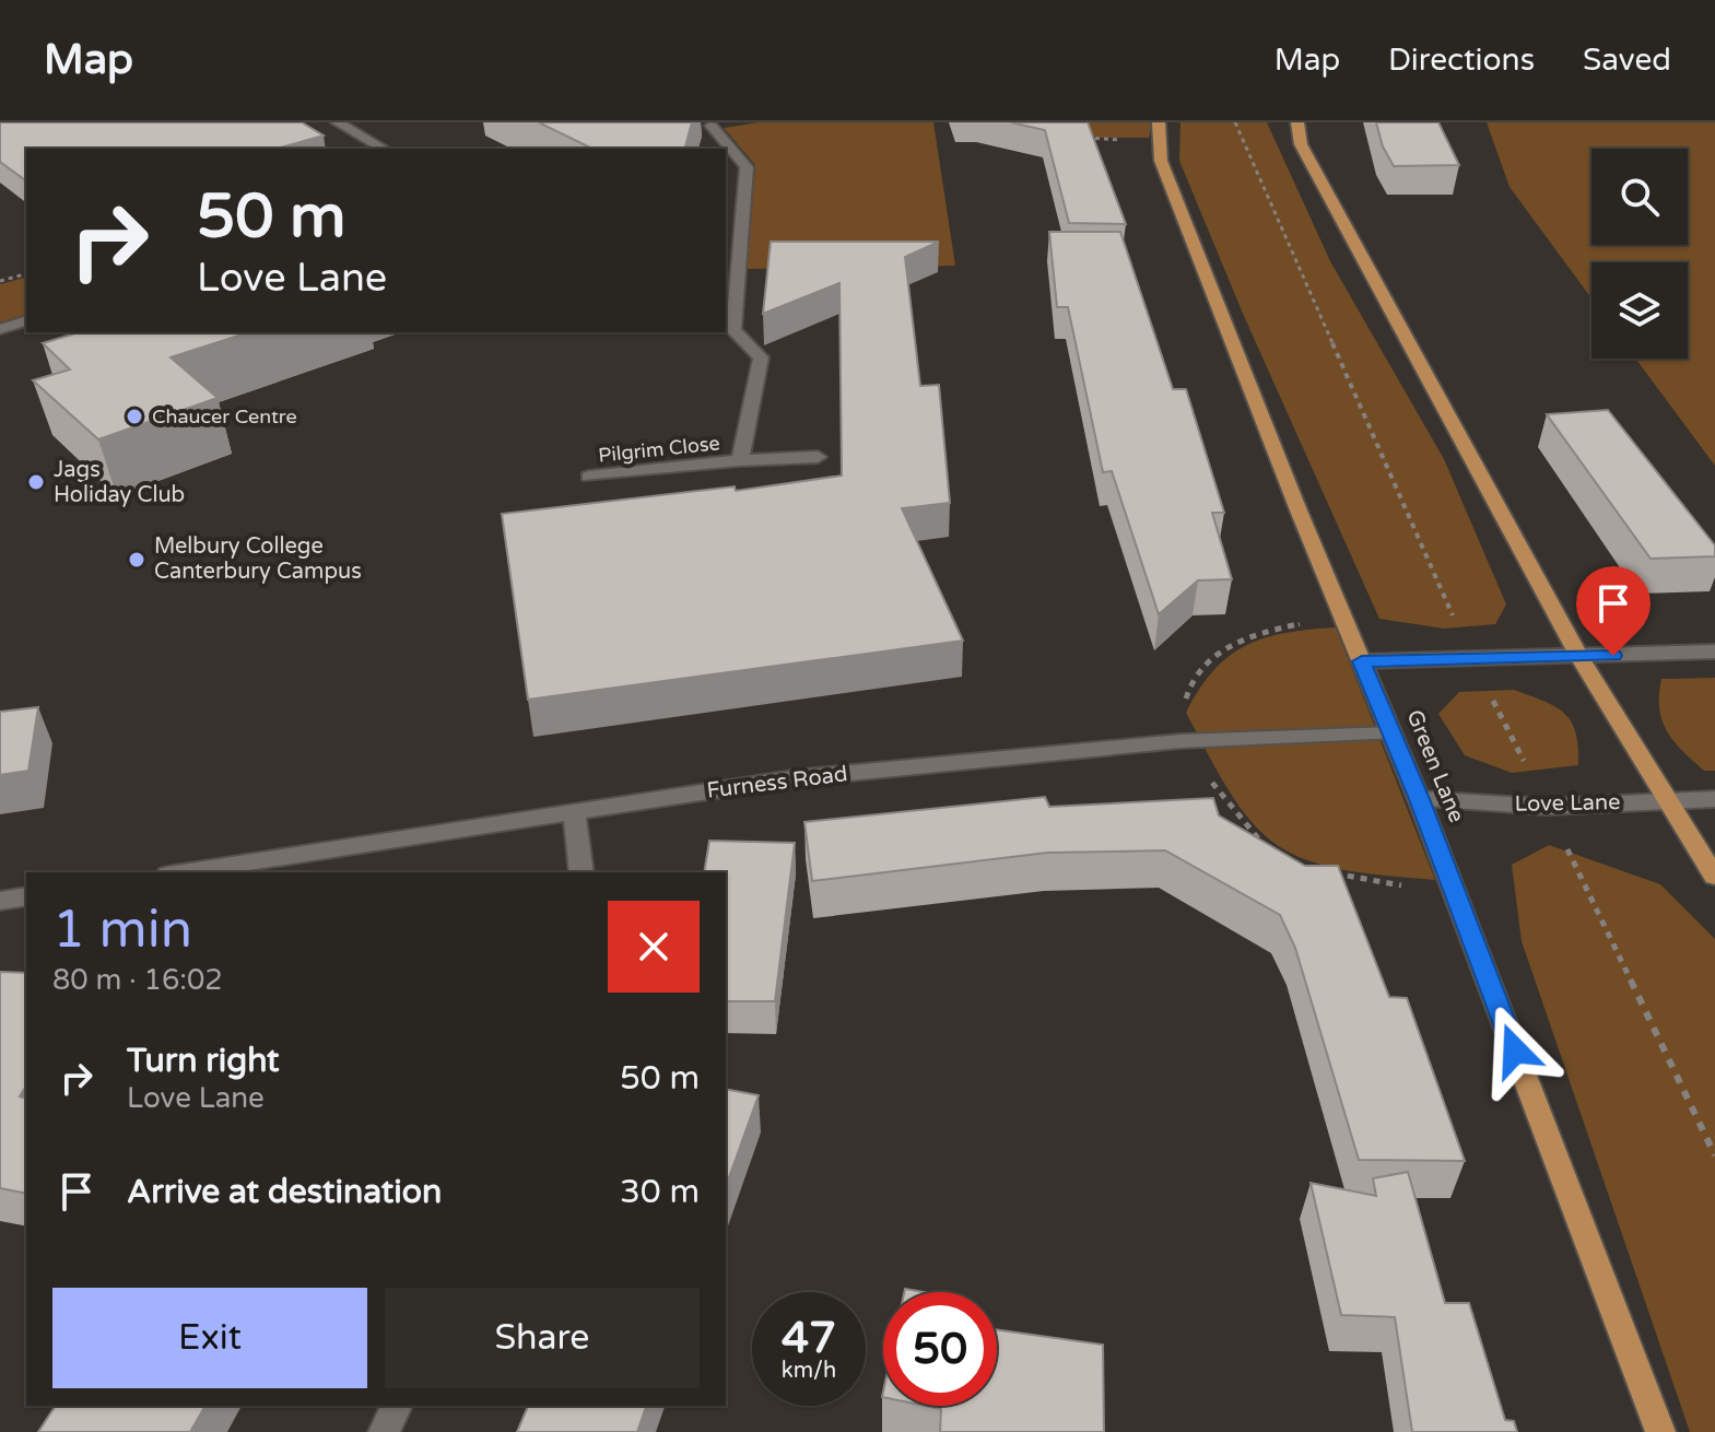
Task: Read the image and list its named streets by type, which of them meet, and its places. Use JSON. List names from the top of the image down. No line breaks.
{"streets":{"main road":["Green Lane"],"street":["Pilgrim Close","Furness Road","Love Lane"]},"crossings":[["Green Lane","Furness Road"],["Green Lane","Love Lane"]],"places":["Chaucer Centre","Jags Holiday Club","Melbury College Canterbury Campus"],"page":{"header":"Map","nav":["Map","Directions","Saved"],"turn":["50 m","Love Lane"],"heading":["1 min","80 m · 16:02"],"list":[{"name":"Turn right","note":"Love Lane","value":"50 m"},{"name":"Arrive at destination","value":"30 m"}],"buttons":["Exit","Share"],"speed":"47 km/h","limit":"50"}}
